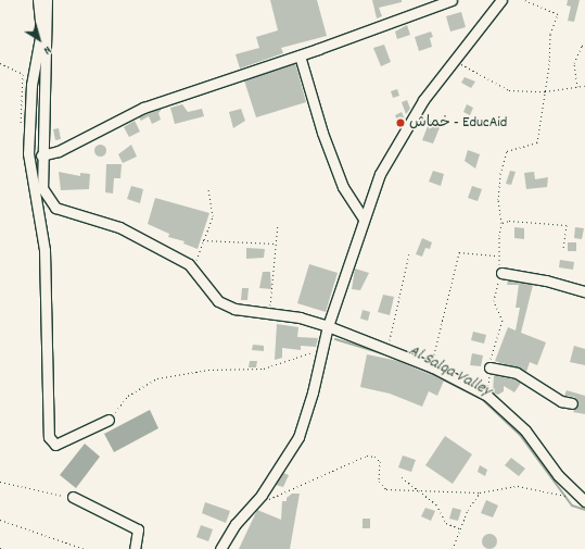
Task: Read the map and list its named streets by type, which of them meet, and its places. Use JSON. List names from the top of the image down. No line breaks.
{"water":["Al Salqa Valley"],"places":["خماش - EducAid"],"north":"bottom right"}
